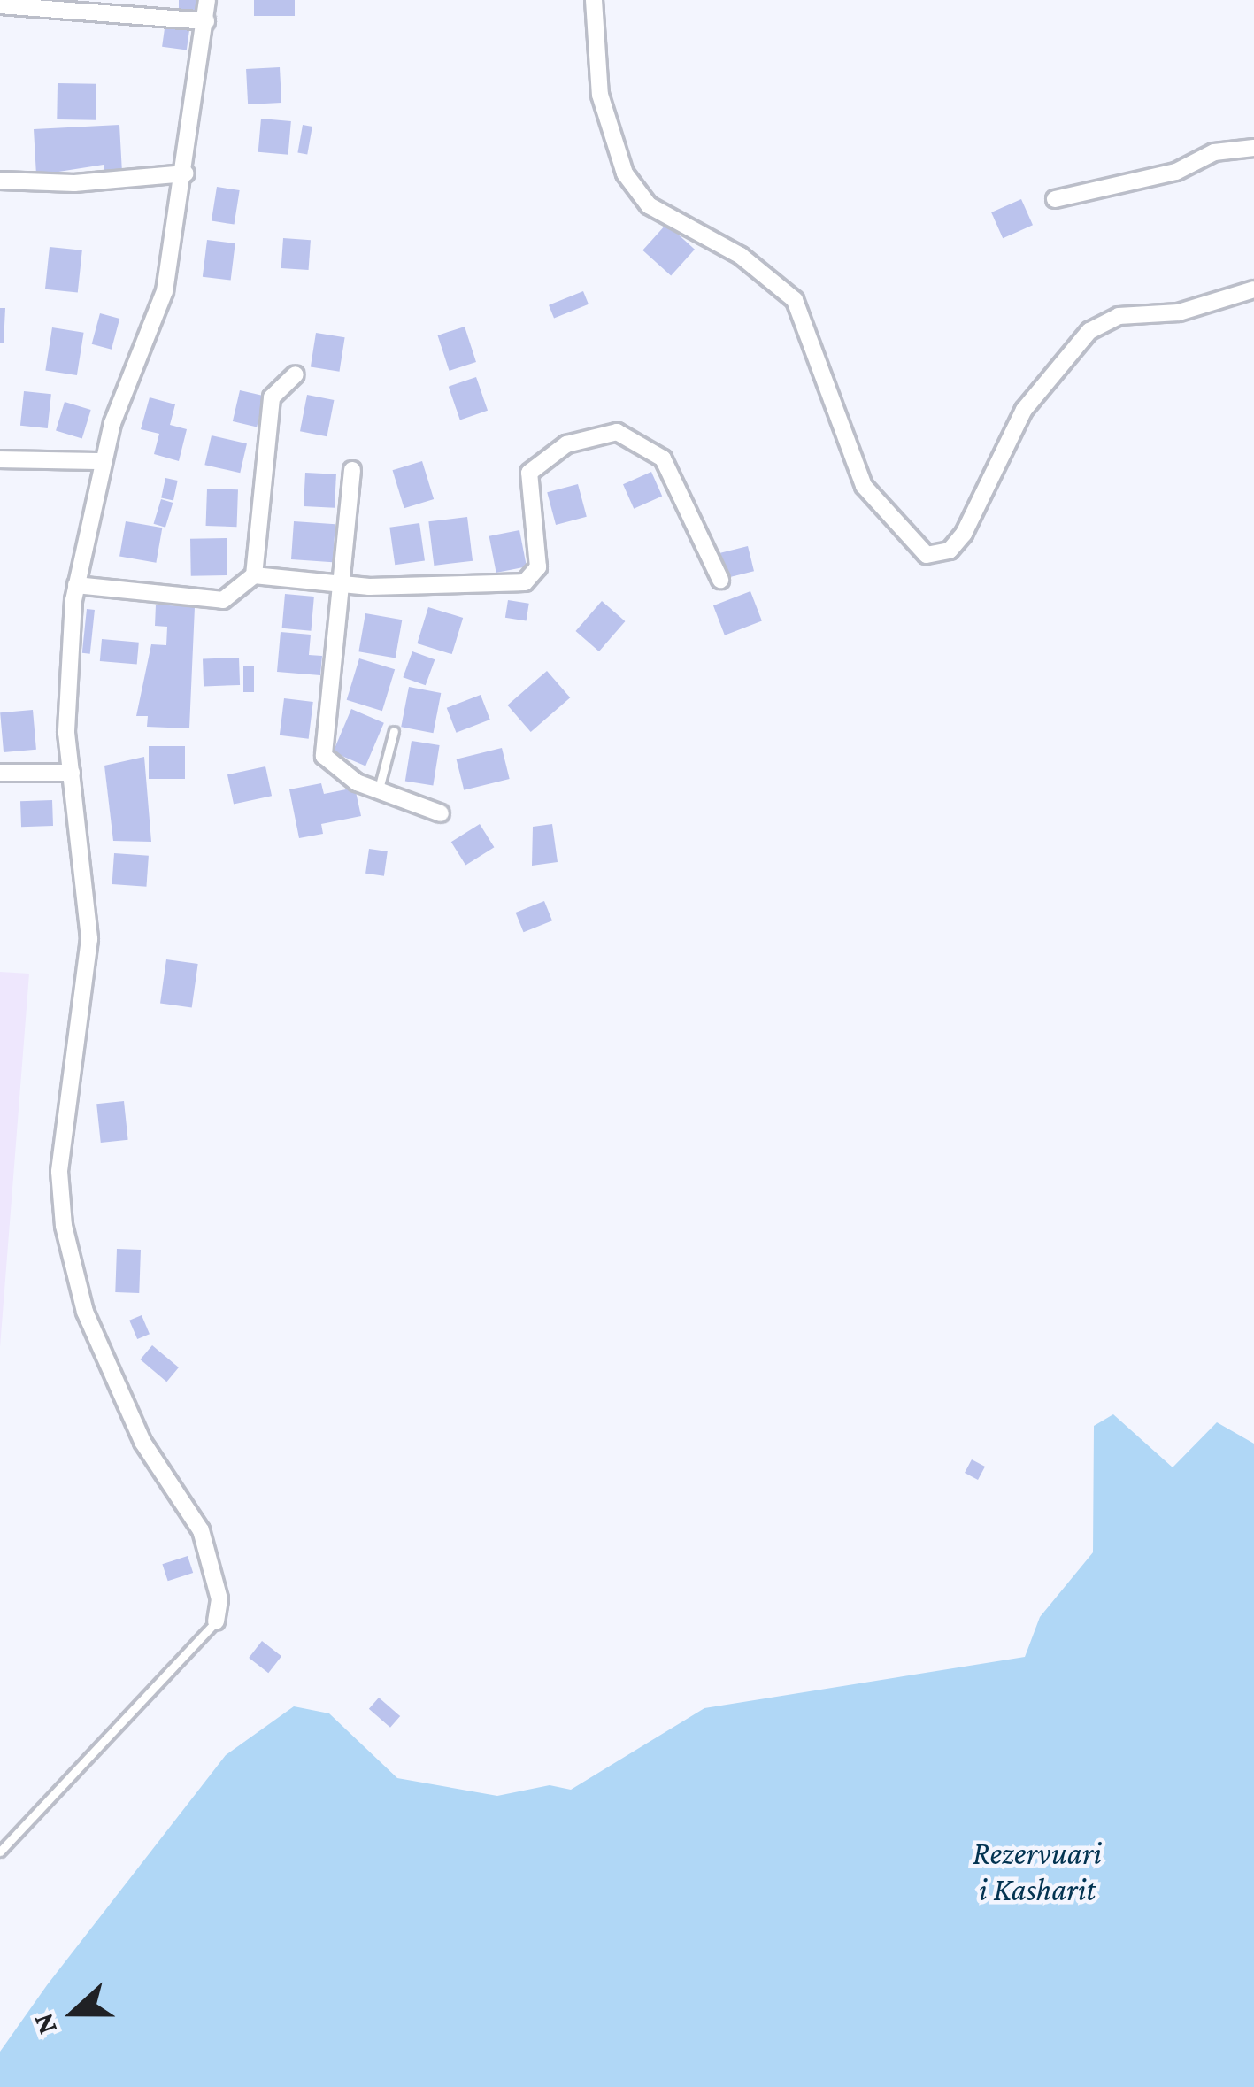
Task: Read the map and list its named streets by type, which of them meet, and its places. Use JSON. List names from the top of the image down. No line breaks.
{"water":["Rezervuari i Kasharit"],"north":"left"}
